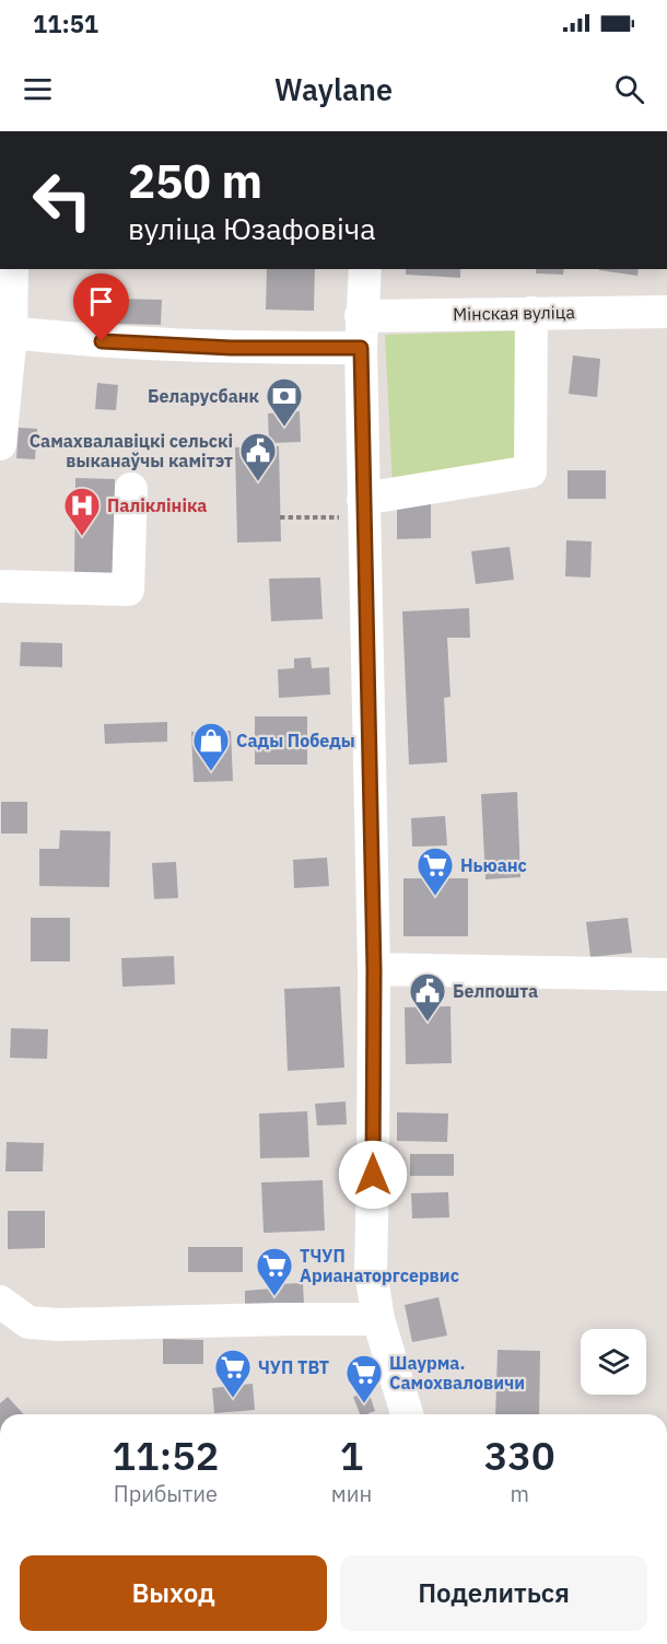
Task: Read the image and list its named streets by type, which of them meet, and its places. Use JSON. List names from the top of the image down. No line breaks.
{"streets":{"street":["Мінская вуліца"]},"places":{"bank":["Беларусбанк"],"public building":["Самахвалавіцкі сельскі выканаўчы камітэт","Белпошта"],"hospital":["Паліклініка"],"shop":["Сады Победы"],"supermarket":["Ньюанс","ТЧУП Арианаторгсервис","ЧУП ТВТ","Шаурма. Самохваловичи"]},"page":{"status":"11:51","header":"Waylane","turn":["250 m","вуліца Юзафовіча"],"eta":["11:52","Прибытие","1","мин","330","m"],"buttons":["Выход","Поделиться"]}}
